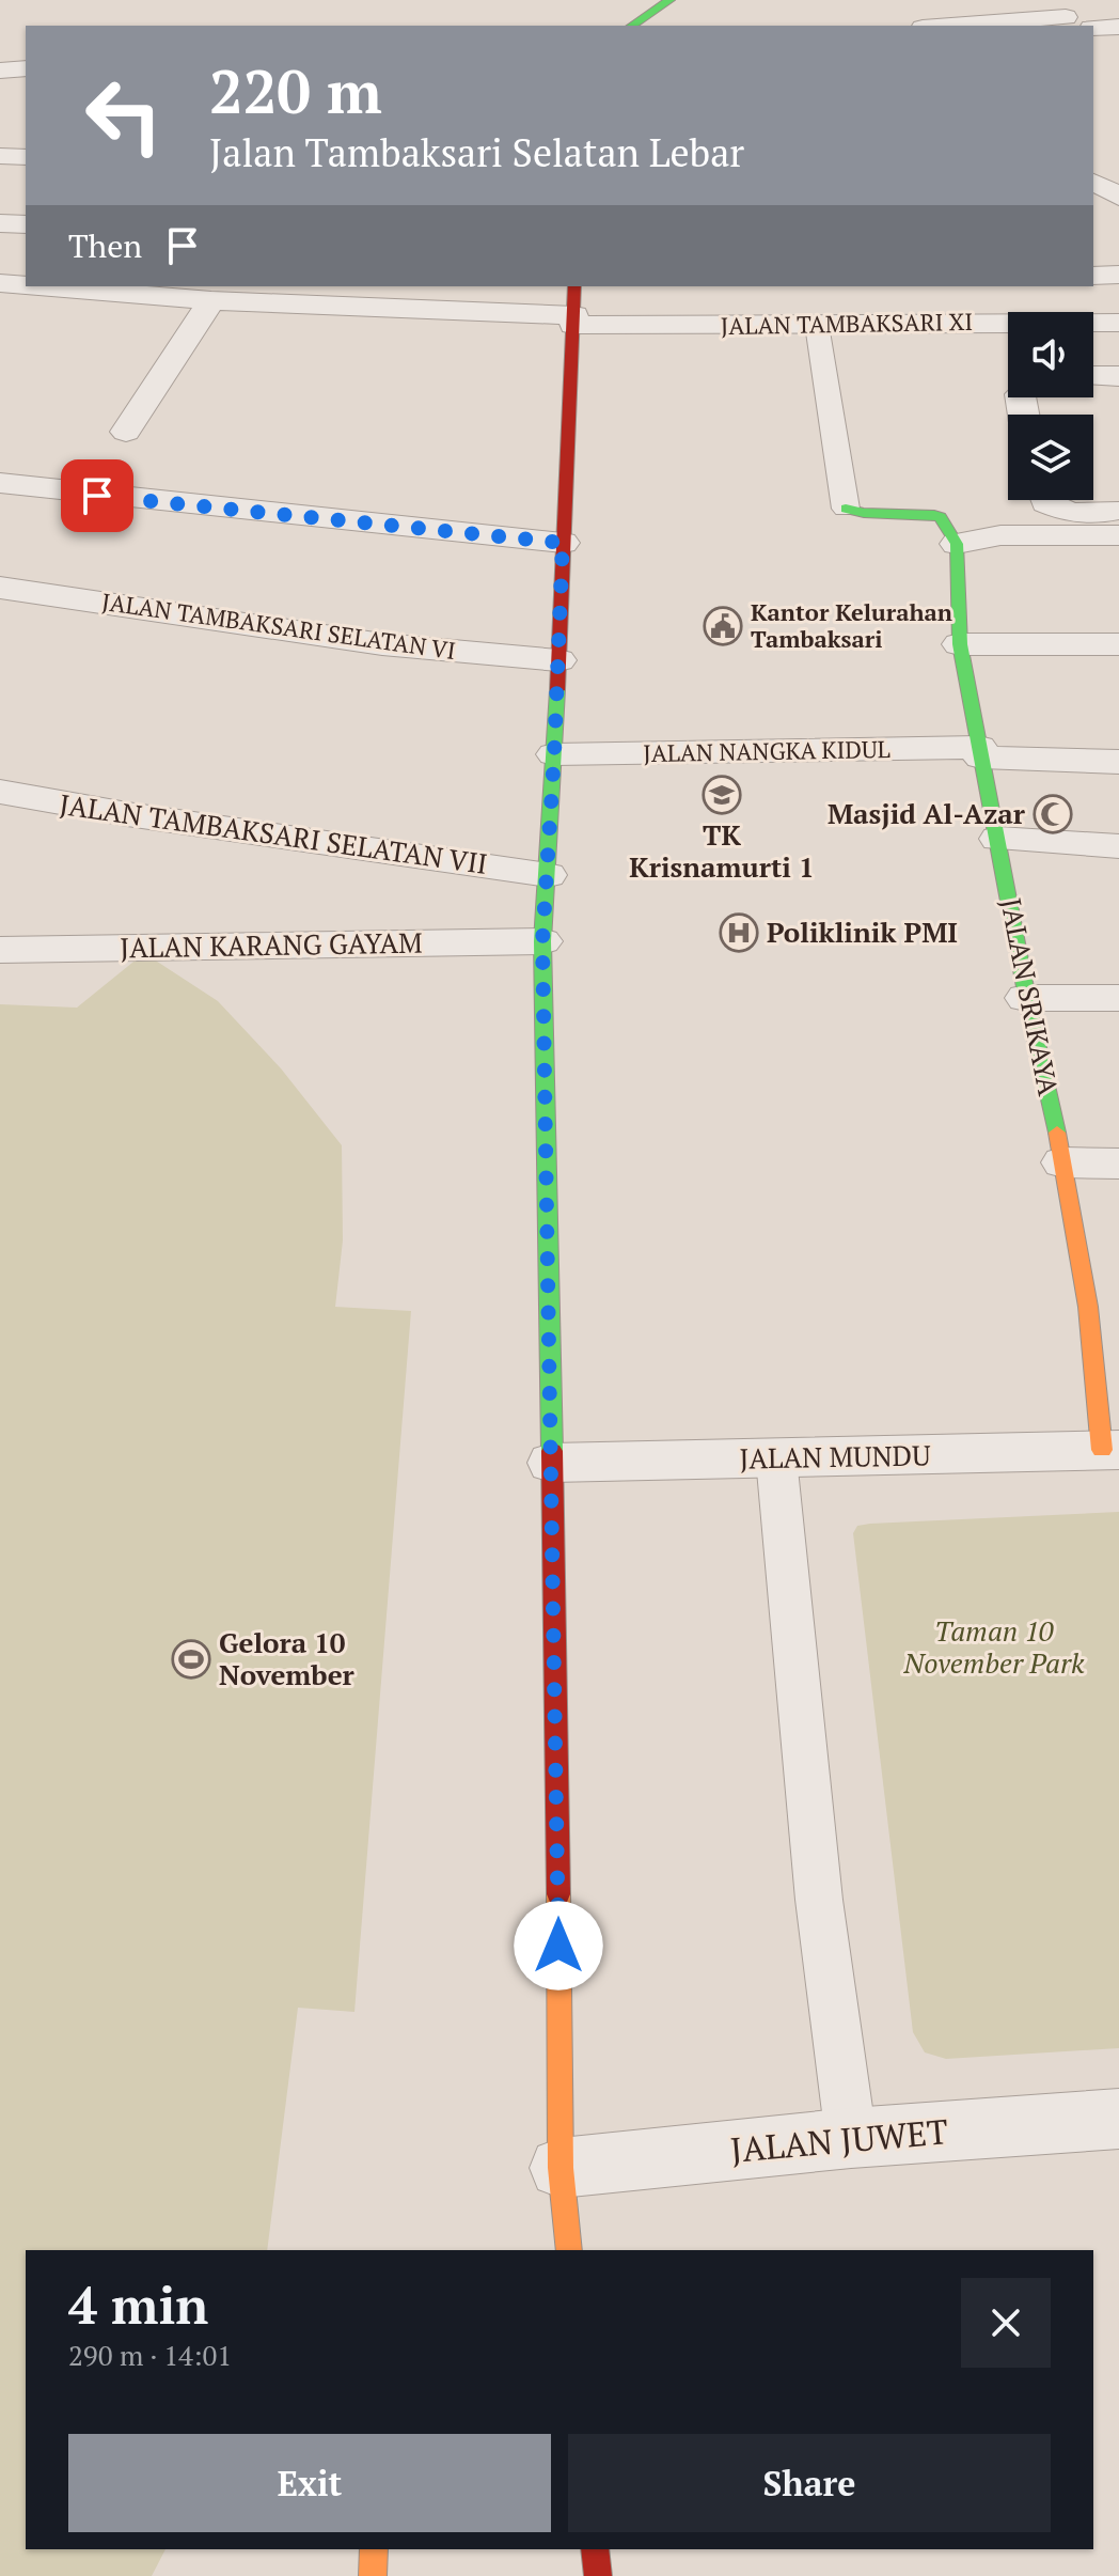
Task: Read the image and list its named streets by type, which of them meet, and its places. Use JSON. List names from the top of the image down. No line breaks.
{"streets":{"main road":["JALAN SRIKAYA"],"street":["JALAN TAMBAKSARI XI","JALAN TAMBAKSARI SELATAN VI","JALAN NANGKA KIDUL","JALAN TAMBAKSARI SELATAN VII","JALAN KARANG GAYAM","JALAN MUNDU","JALAN JUWET"]},"crossings":[["JALAN NANGKA KIDUL","JALAN SRIKAYA"],["JALAN SRIKAYA","JALAN MUNDU"]],"parks":["Taman 10 November Park"],"places":{"public building":["Kantor Kelurahan Tambaksari"],"school or university":["TK Krisnamurti 1"],"mosque":["Masjid Al-Azar"],"hospital":["Poliklinik PMI"],"sports":["Gelora 10 November"]},"page":{"turn":["220 m","Jalan Tambaksari Selatan Lebar"],"then":"Then","heading":["4 min","290 m · 14:01"],"buttons":["Exit","Share"]}}
